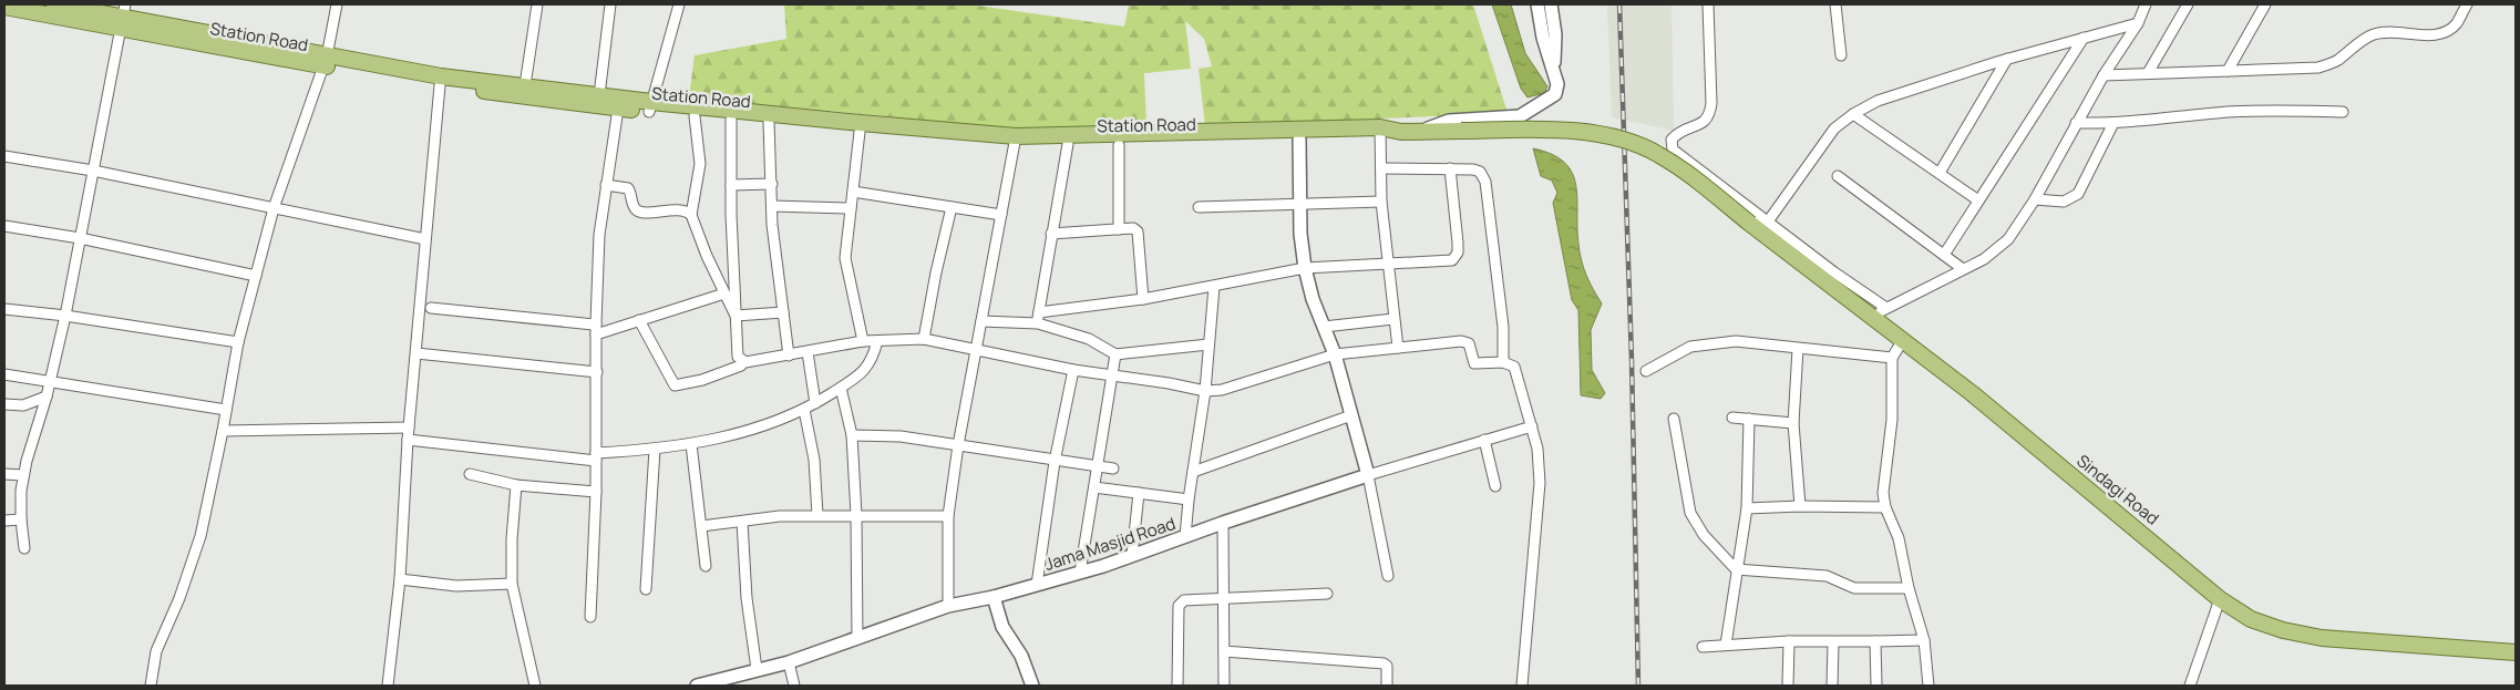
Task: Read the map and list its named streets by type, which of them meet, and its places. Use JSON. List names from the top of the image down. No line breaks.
{"streets":{"main road":["Station Road","Sindagi Road"],"street":["Jama Masjid Road"]},"crossings":[["Station Road","Sindagi Road"]]}
